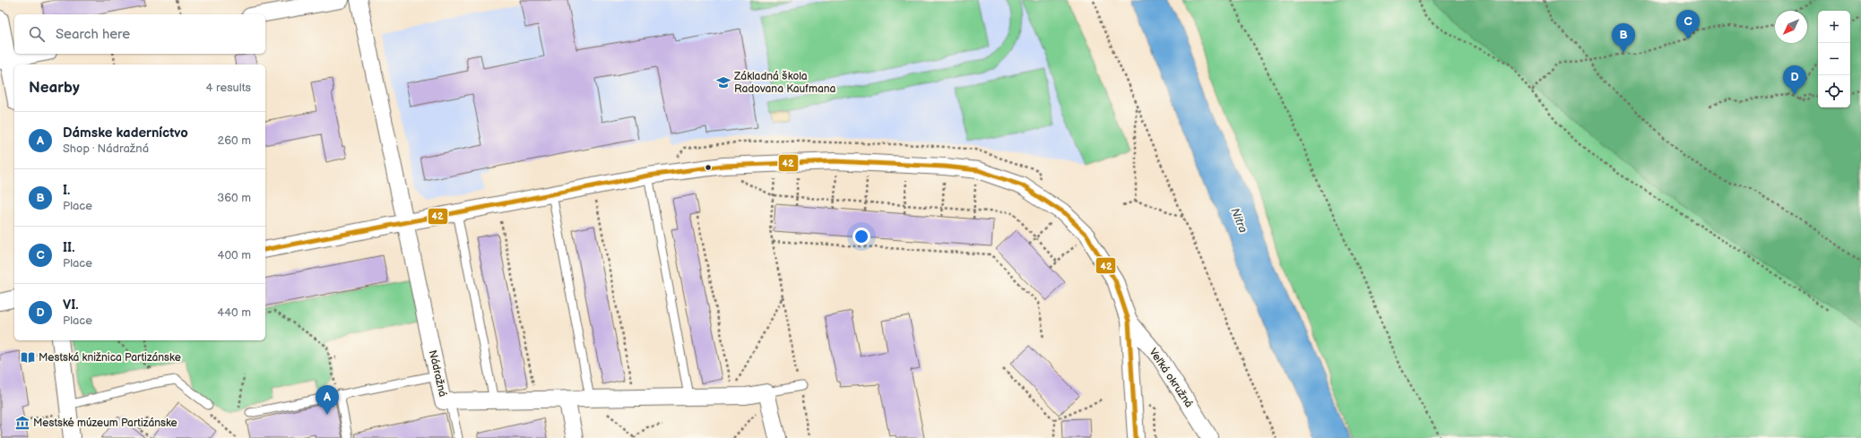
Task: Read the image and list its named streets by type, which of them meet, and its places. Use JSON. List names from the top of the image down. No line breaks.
{"streets":{"street":["Nádražná","Veľká okružná"]},"water":["Nitra"],"places":{"school or university":["Základná škola Radovana Kaufmana"],"library":["Mestská knižnica Partizánske"],"museum":["Mestské múzeum Partizánske"]},"lines":["transit line 42"],"north":"bottom left","page":{"pins":["C","B","D","A"],"map_buttons":["+","−"],"search":"Search here","heading":["Nearby","4 results"],"list":[{"mark":"A","name":"Dámske kaderníctvo","note":"Shop · Nádražná","value":"260 m"},{"mark":"B","name":"I.","note":"Place","value":"360 m"},{"mark":"C","name":"II.","note":"Place","value":"400 m"},{"mark":"D","name":"VI.","note":"Place","value":"440 m"}]}}
